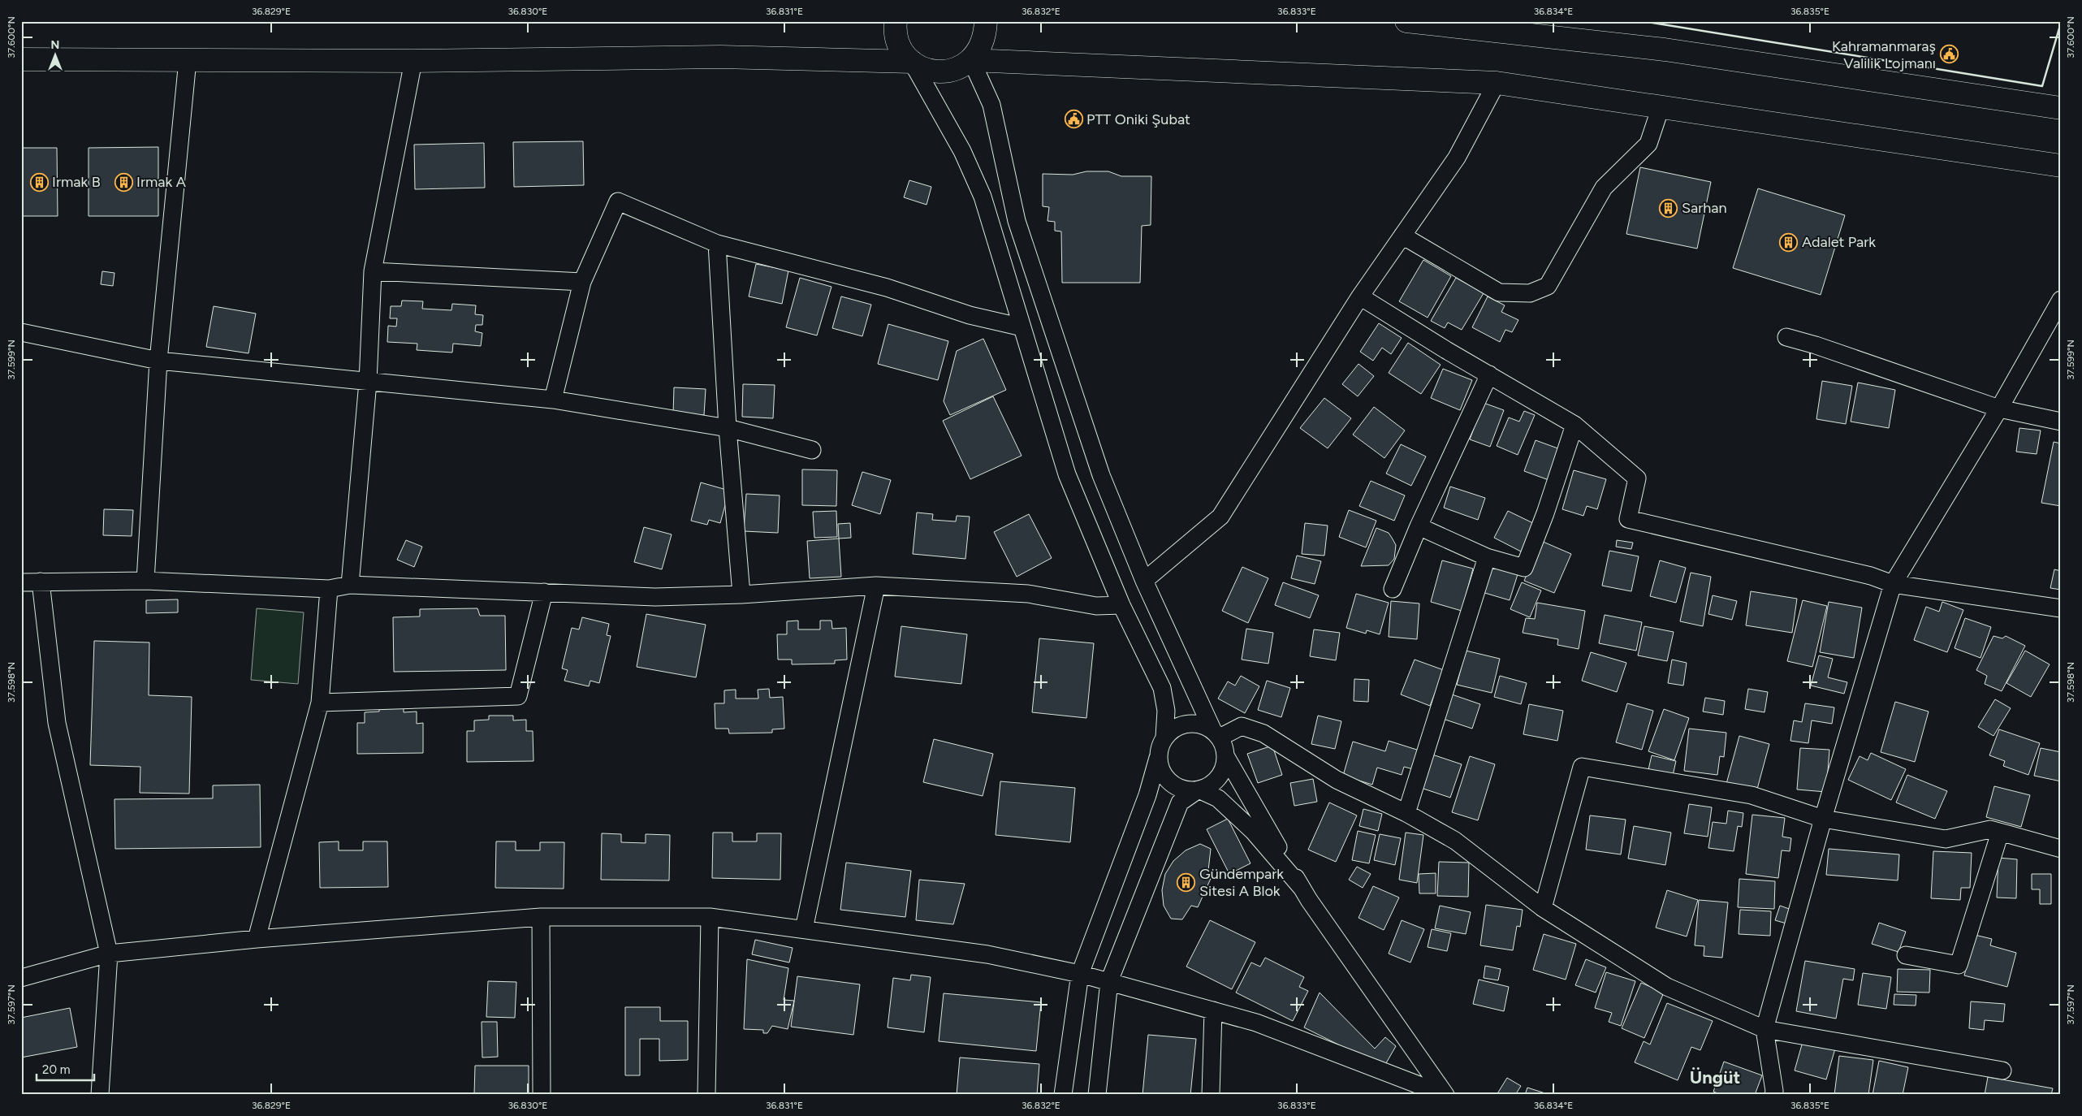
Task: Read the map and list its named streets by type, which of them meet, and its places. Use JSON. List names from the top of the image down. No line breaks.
{"districts":["Üngüt"],"places":{"public building":["Kahramanmaraş Valilik Lojmanı","PTT Oniki Şubat"],"building":["Irmak B","Irmak A","Sarhan","Adalet Park","Gündempark Sitesi A Blok"]},"scale_bar":"20 m","north":"top","coordinates":["36.829°E","36.830°E","36.831°E","36.832°E","36.833°E","36.834°E","36.835°E","37.600°N","37.599°N","37.598°N","37.597°N"]}
